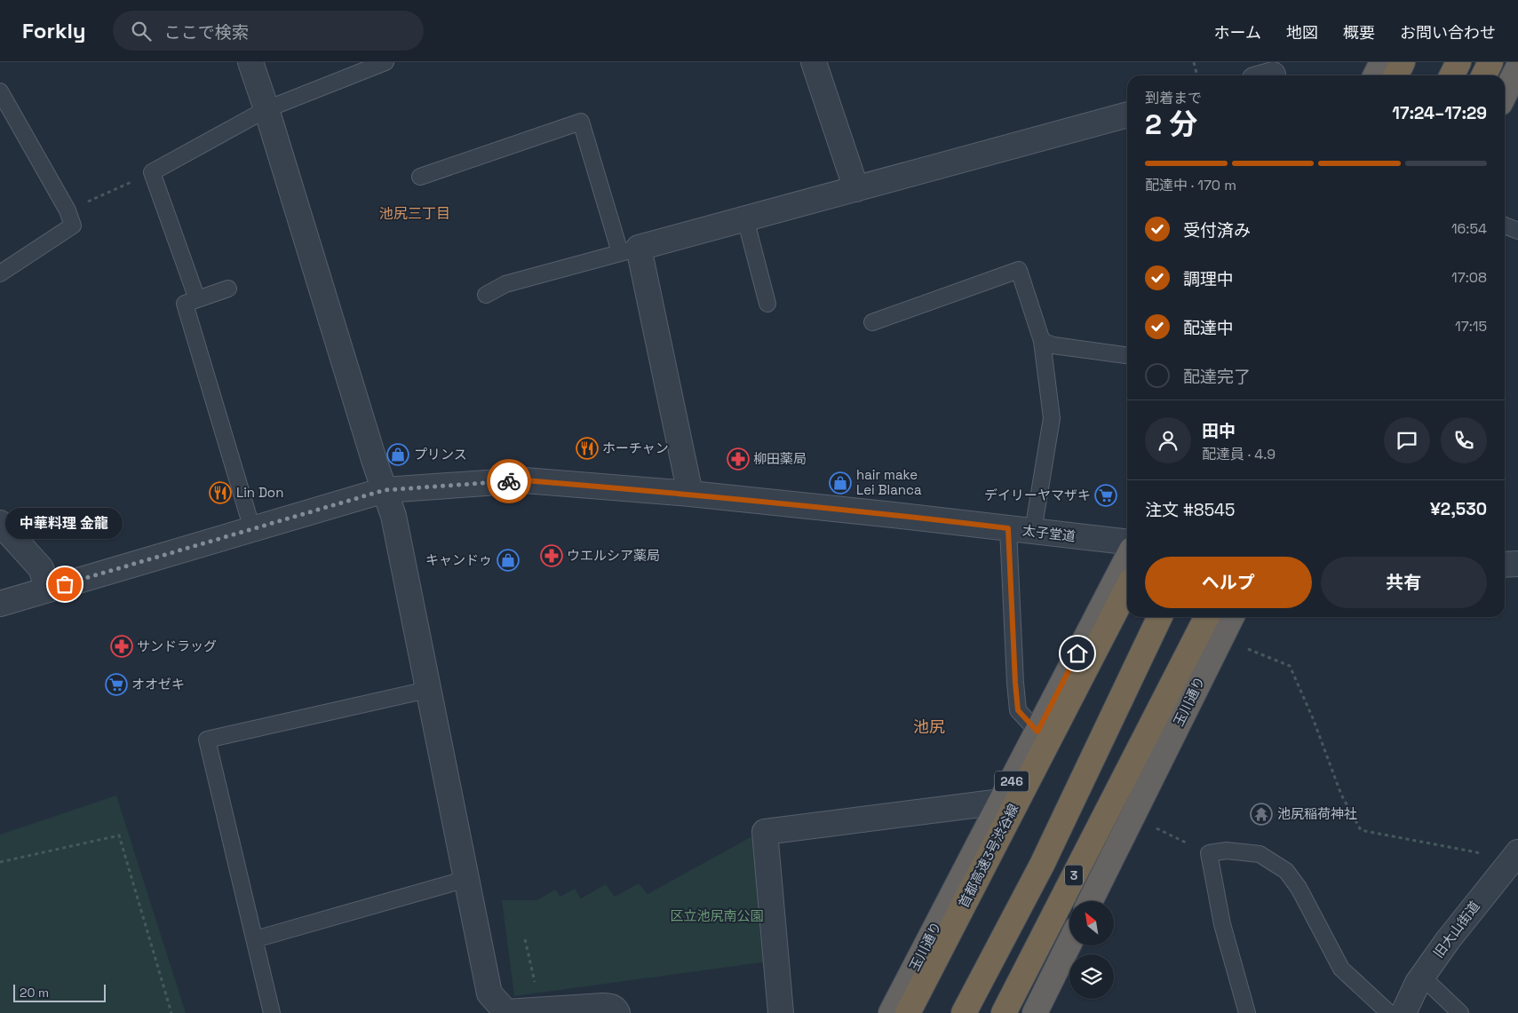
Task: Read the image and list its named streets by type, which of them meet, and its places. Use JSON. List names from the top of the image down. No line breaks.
{"streets":{"highway":["玉川通り","246","首都高速3号渋谷線","3"],"street":["太子堂道","旧大山街道"]},"districts":["池尻三丁目","池尻"],"parks":["区立池尻南公園"],"places":{"restaurant":["ホーチャン","Lin Don"],"shop":["プリンス","hair make Lei Blanca","キャンドゥ"],"pharmacy":["柳田薬局","ウエルシア薬局","サンドラッグ"],"supermarket":["デイリーヤマザキ","オオゼキ"],"other":["中華料理 金龍"],"temple":["池尻稲荷神社"]},"scale_bar":"20 m","north":"top left","page":{"header":"Forkly","search":"ここで検索","nav":["ホーム","地図","概要","お問い合わせ"],"heading":["2 分","到着まで","17:24–17:29"],"panel":["田中","配達員 · 4.9","注文 #8545","¥2,530"],"bar":"配達中 · 170 m","list":[["受付済み","16:54"],["調理中","17:08"],["配達中","17:15"],"配達完了"],"bubble":"中華料理 金龍","buttons":["ヘルプ","共有"],"scale":"20 m"}}
